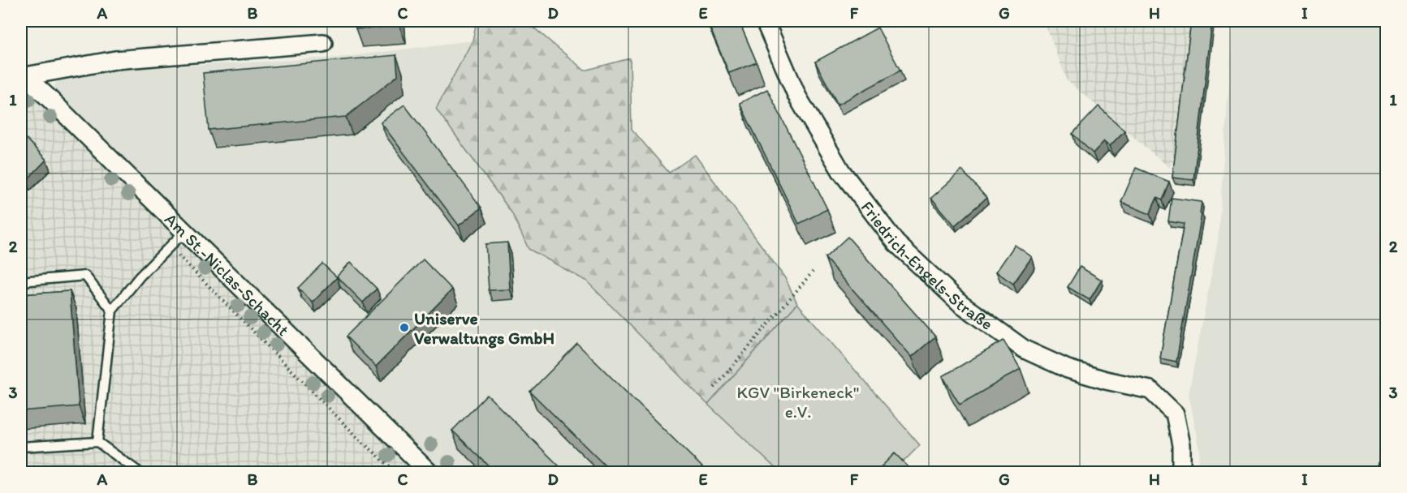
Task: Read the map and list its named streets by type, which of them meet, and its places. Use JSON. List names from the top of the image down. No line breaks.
{"streets":{"street":["Friedrich-Engels-Straße","Am St.-Niclas-Schacht"]},"parks":["KGV \"Birkeneck\" e.V."],"places":["Uniserve Verwaltungs GmbH"],"grid":{"columns":["A","B","C","D","E","F","G","H","I"],"rows":["1","2","3"]}}
